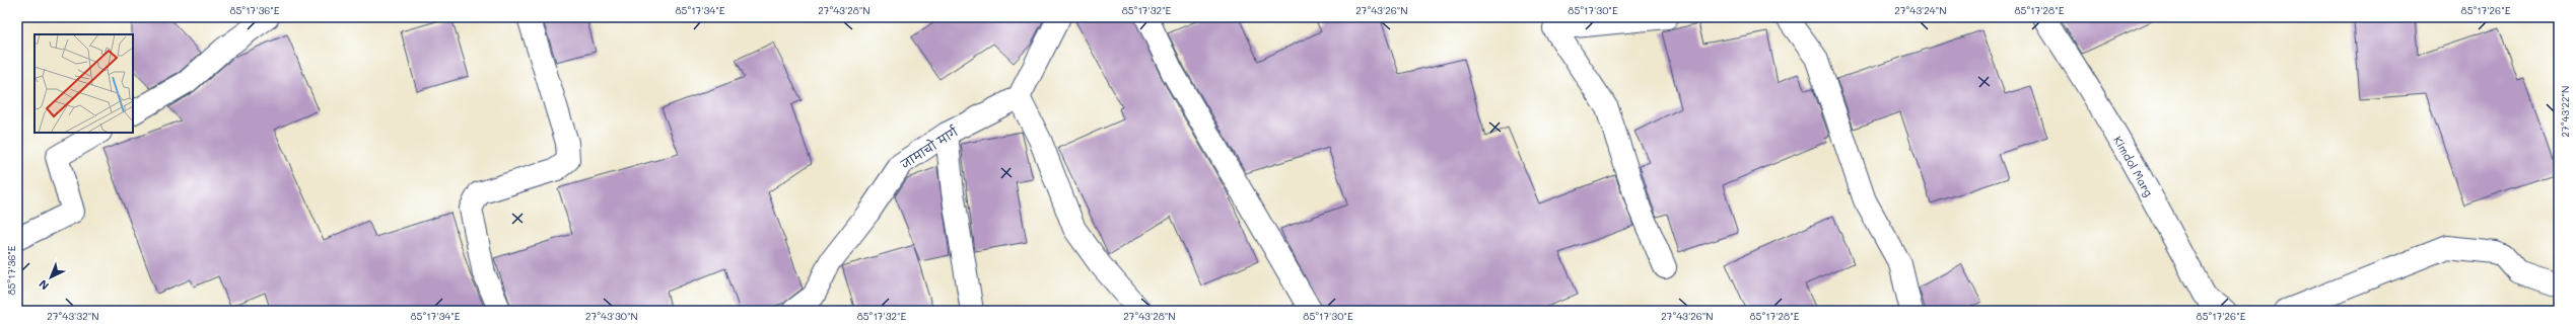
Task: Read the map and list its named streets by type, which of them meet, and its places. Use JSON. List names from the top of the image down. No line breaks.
{"streets":{"street":["जामाचो मार्ग","Kimdol Marg"]},"north":"bottom left","coordinates":["85°17'36\"E","85°17'34\"E","27°43'28\"N","85°17'32\"E","27°43'26\"N","85°17'30\"E","27°43'24\"N","85°17'28\"E","85°17'26\"E","27°43'22\"N","27°43'32\"N","27°43'30\"N"]}
